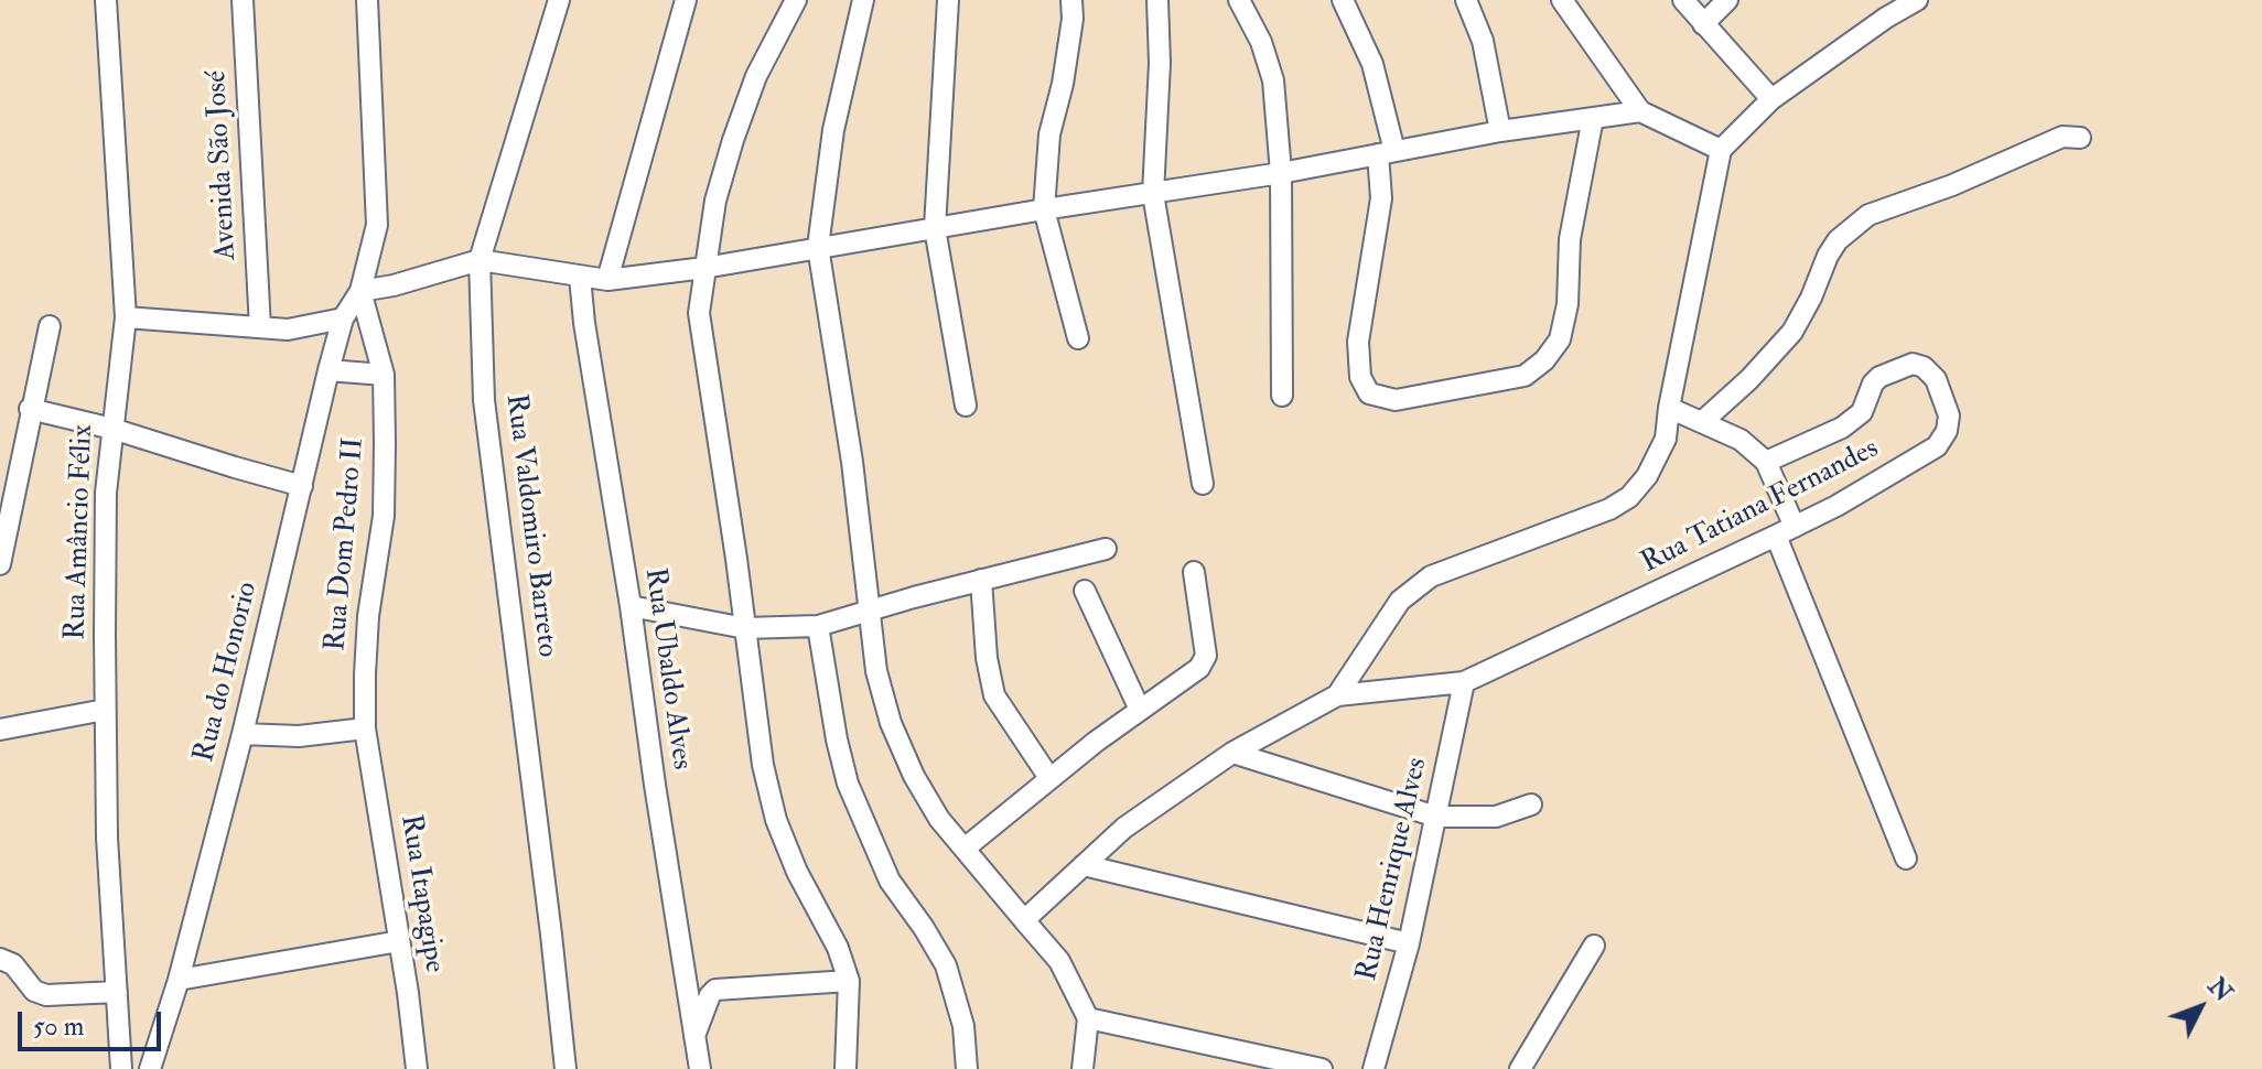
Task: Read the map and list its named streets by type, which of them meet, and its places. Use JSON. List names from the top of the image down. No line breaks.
{"streets":{"street":["Avenida São José","Rua Tatiana Fernandes","Rua Valdomiro Barreto","Rua Amâncio Félix","Rua Dom Pedro II","Rua Ubaldo Alves","Rua do Honorio","Rua Henrique Alves","Rua Itapagipe"]},"crossings":[["Rua Tatiana Fernandes","Rua Henrique Alves"],["Rua Dom Pedro II","Rua do Honorio"],["Rua Dom Pedro II","Rua Itapagipe"]],"scale_bar":"50 m","north":"top right"}
